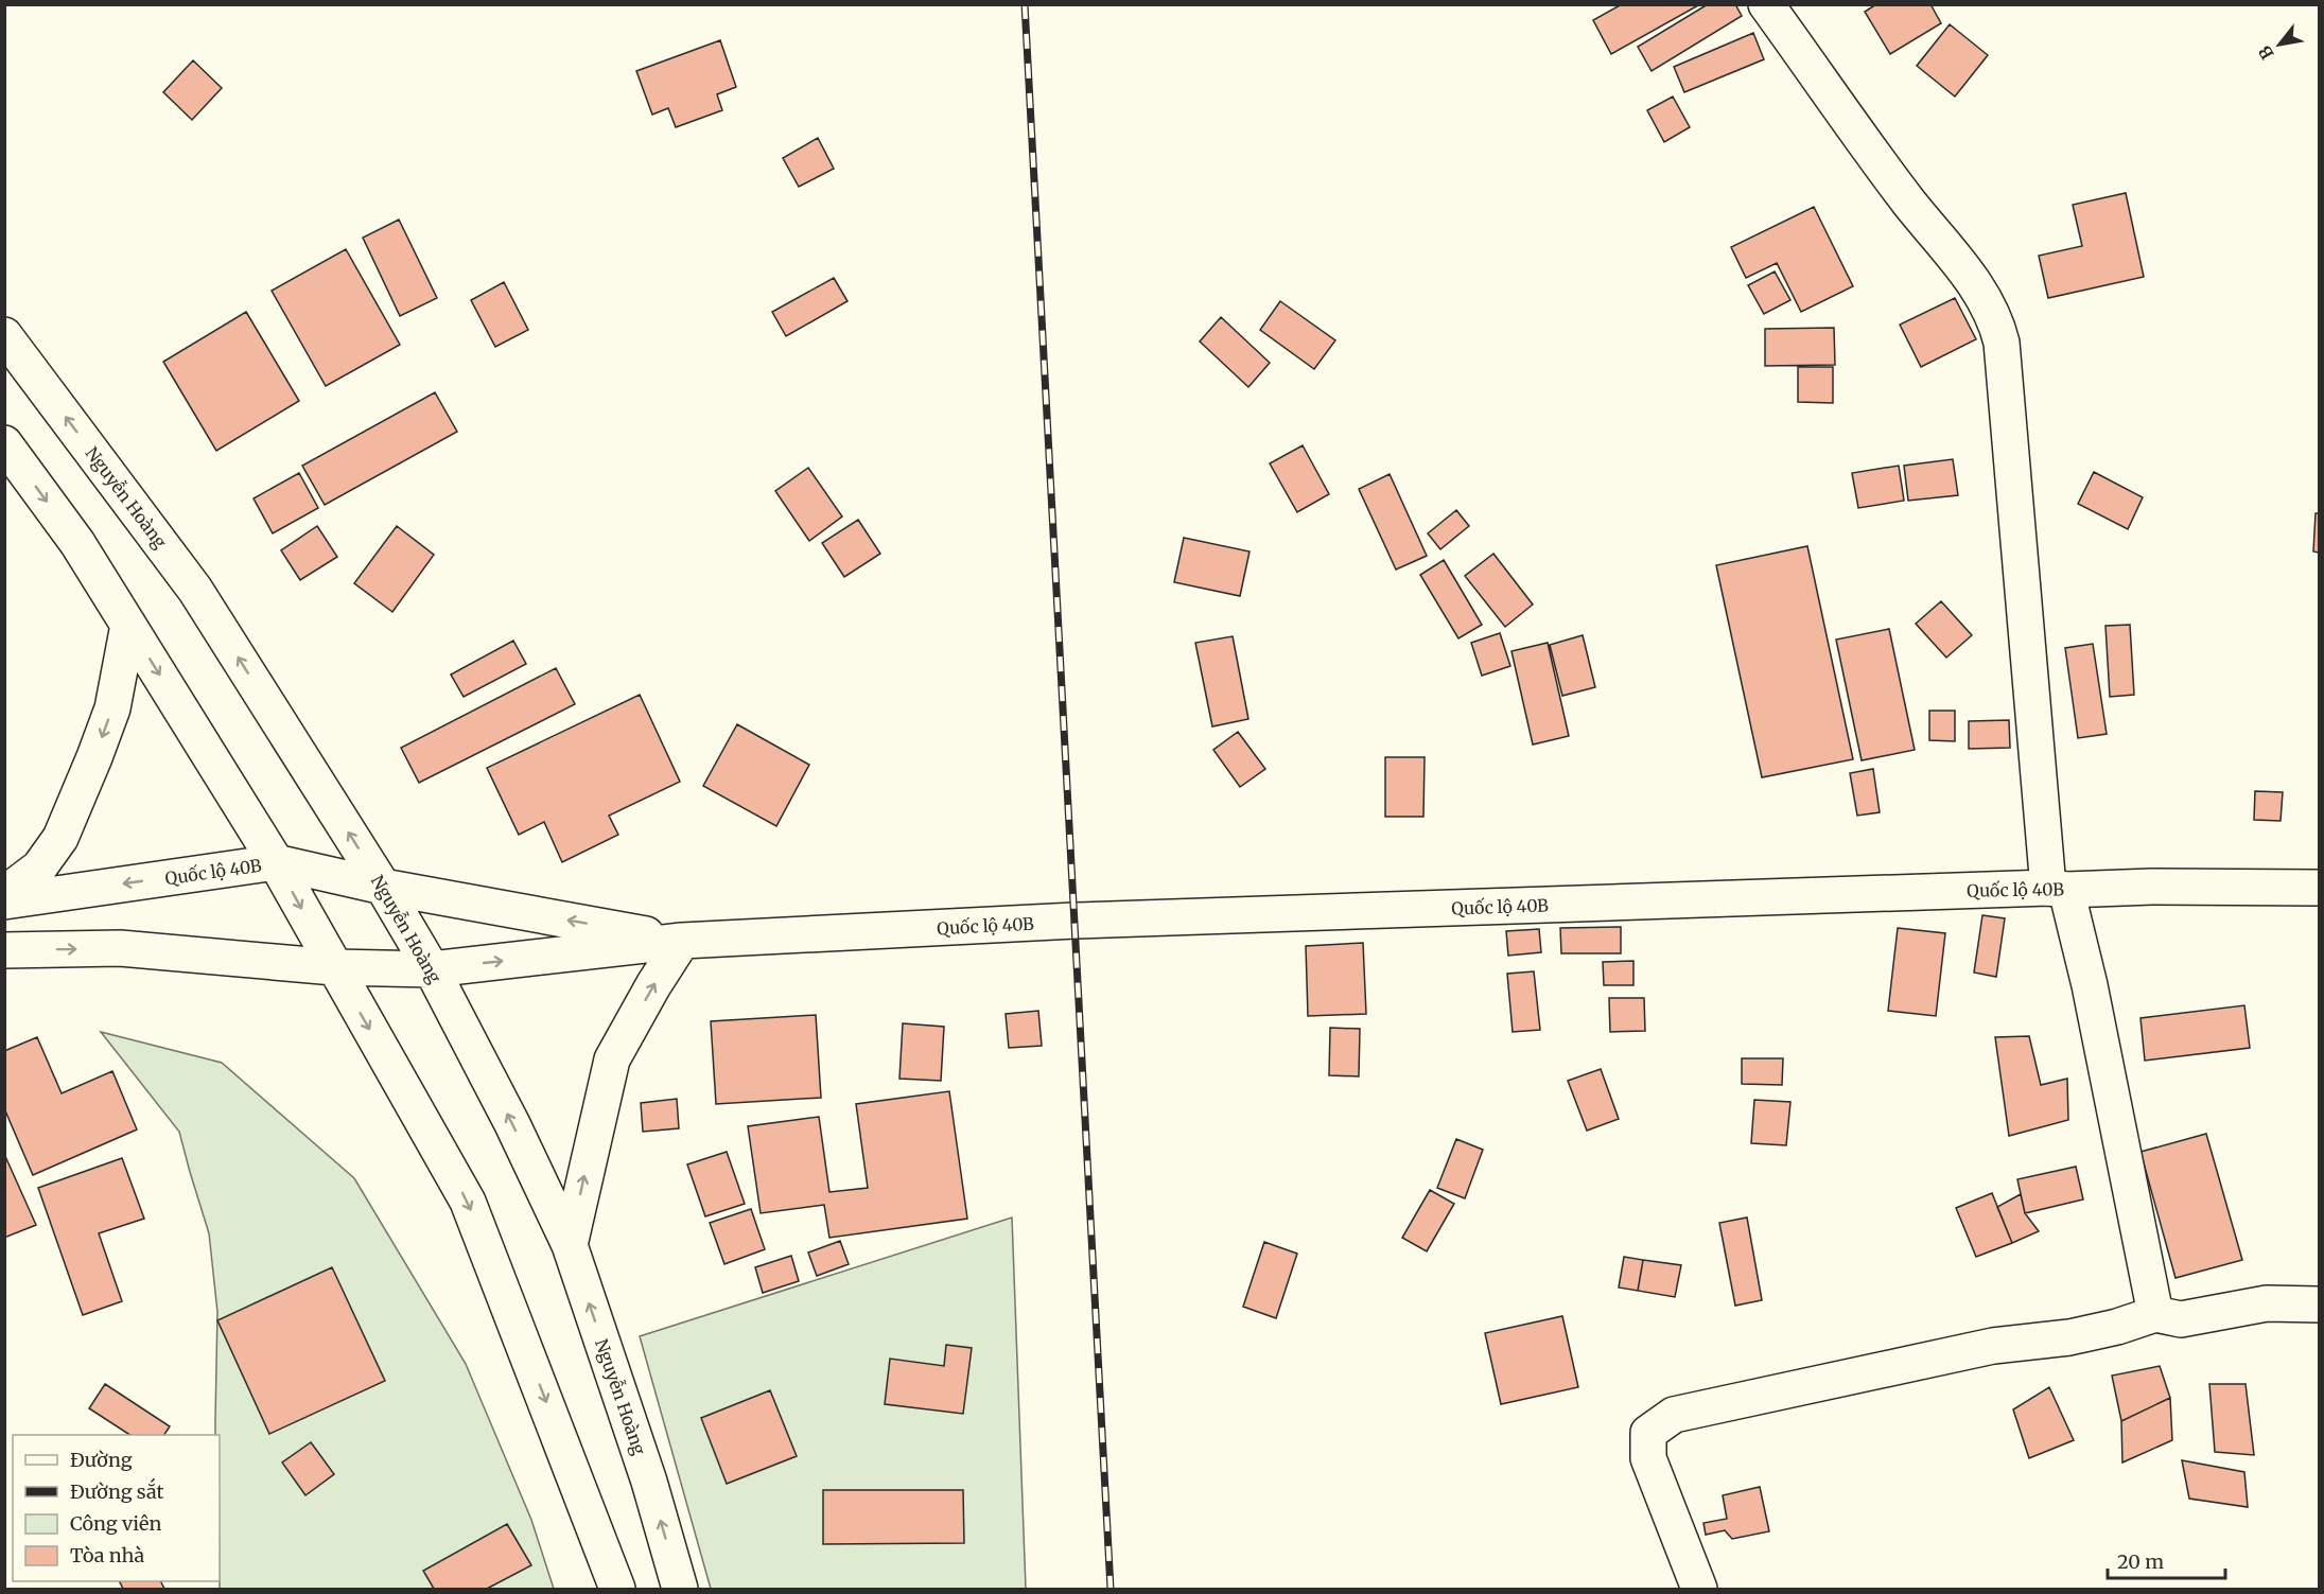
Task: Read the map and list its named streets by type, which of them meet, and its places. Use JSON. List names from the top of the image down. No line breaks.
{"streets":{"main road":["Nguyễn Hoàng","Quốc lộ 40B"]},"crossings":[["Nguyễn Hoàng","Quốc lộ 40B"]],"legend":["Đường","Đường sắt","Công viên","Tòa nhà"],"scale_bar":"20 m","north":"bottom left"}
